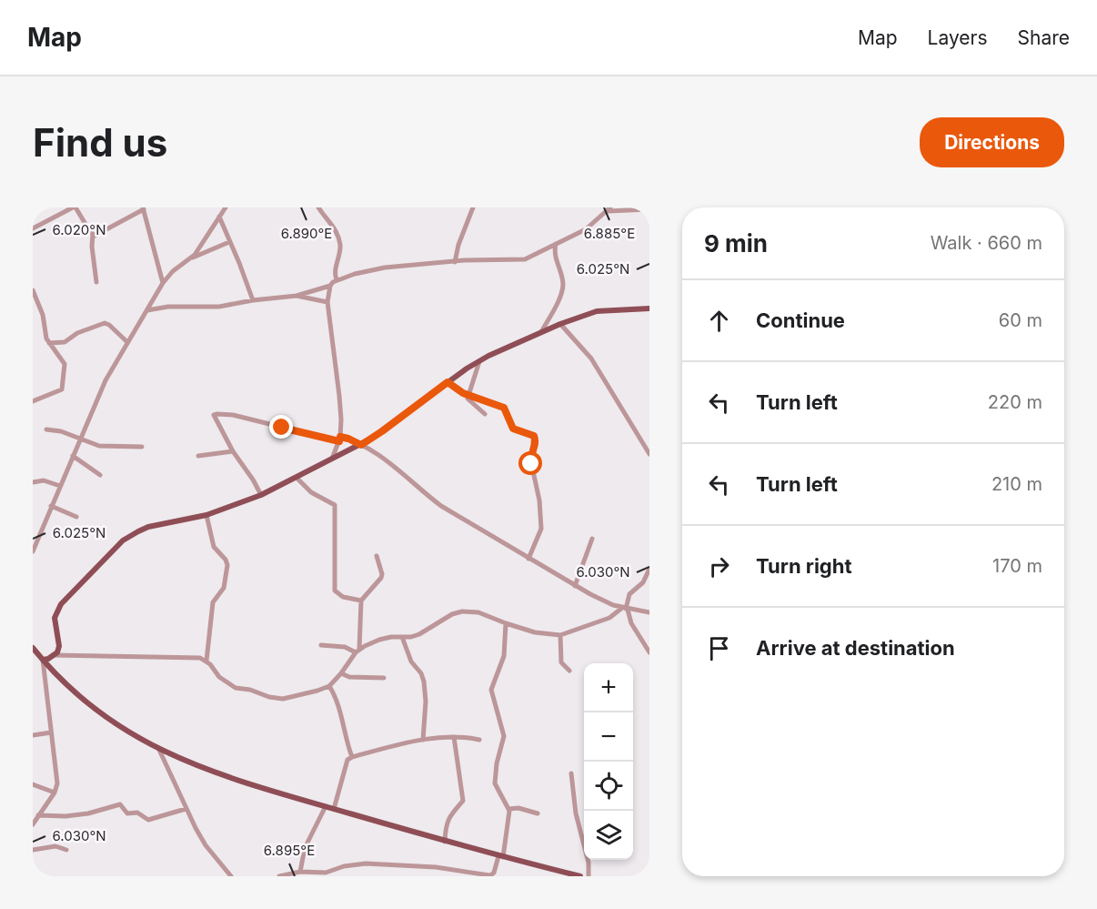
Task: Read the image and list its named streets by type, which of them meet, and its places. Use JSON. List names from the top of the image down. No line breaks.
{"page":{"header":"Map","nav":["Map","Layers","Share"],"buttons":"Directions","title":"Find us","heading":["9 min","Walk · 660 m"],"list":[["Continue","60 m"],["Turn left","220 m"],["Turn left","210 m"],["Turn right","170 m"],"Arrive at destination"],"map_buttons":["+","−"]},"coordinates":["6.020°N","6.890°E","6.885°E","6.025°N","6.030°N","6.895°E"]}
